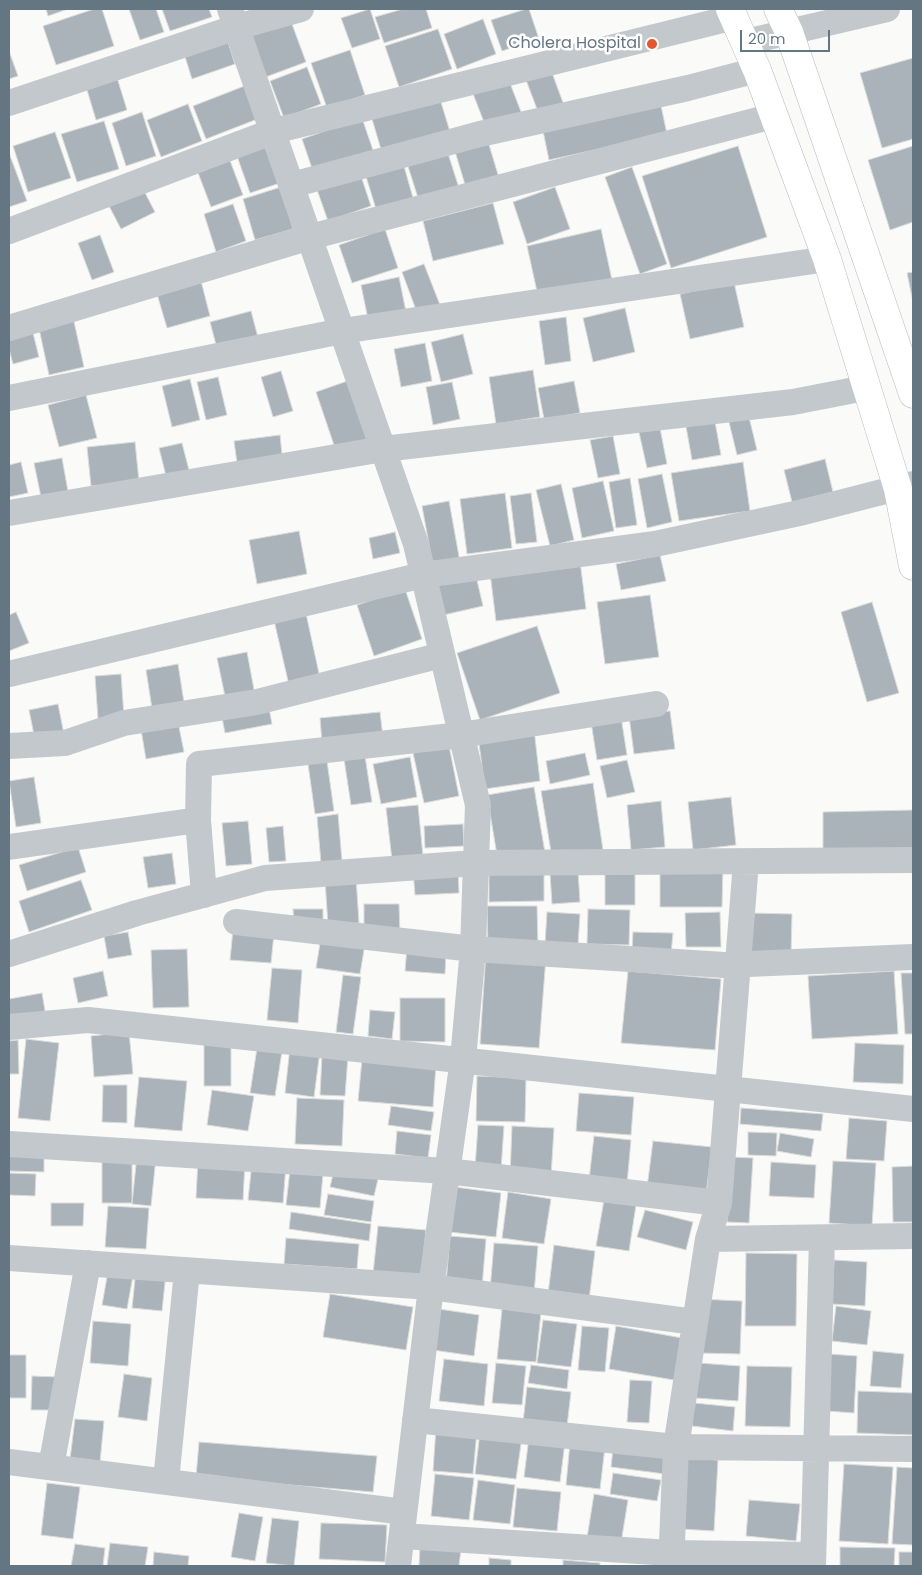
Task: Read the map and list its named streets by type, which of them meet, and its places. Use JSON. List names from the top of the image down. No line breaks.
{"places":["Cholera Hospital"],"scale_bar":"20 m"}
